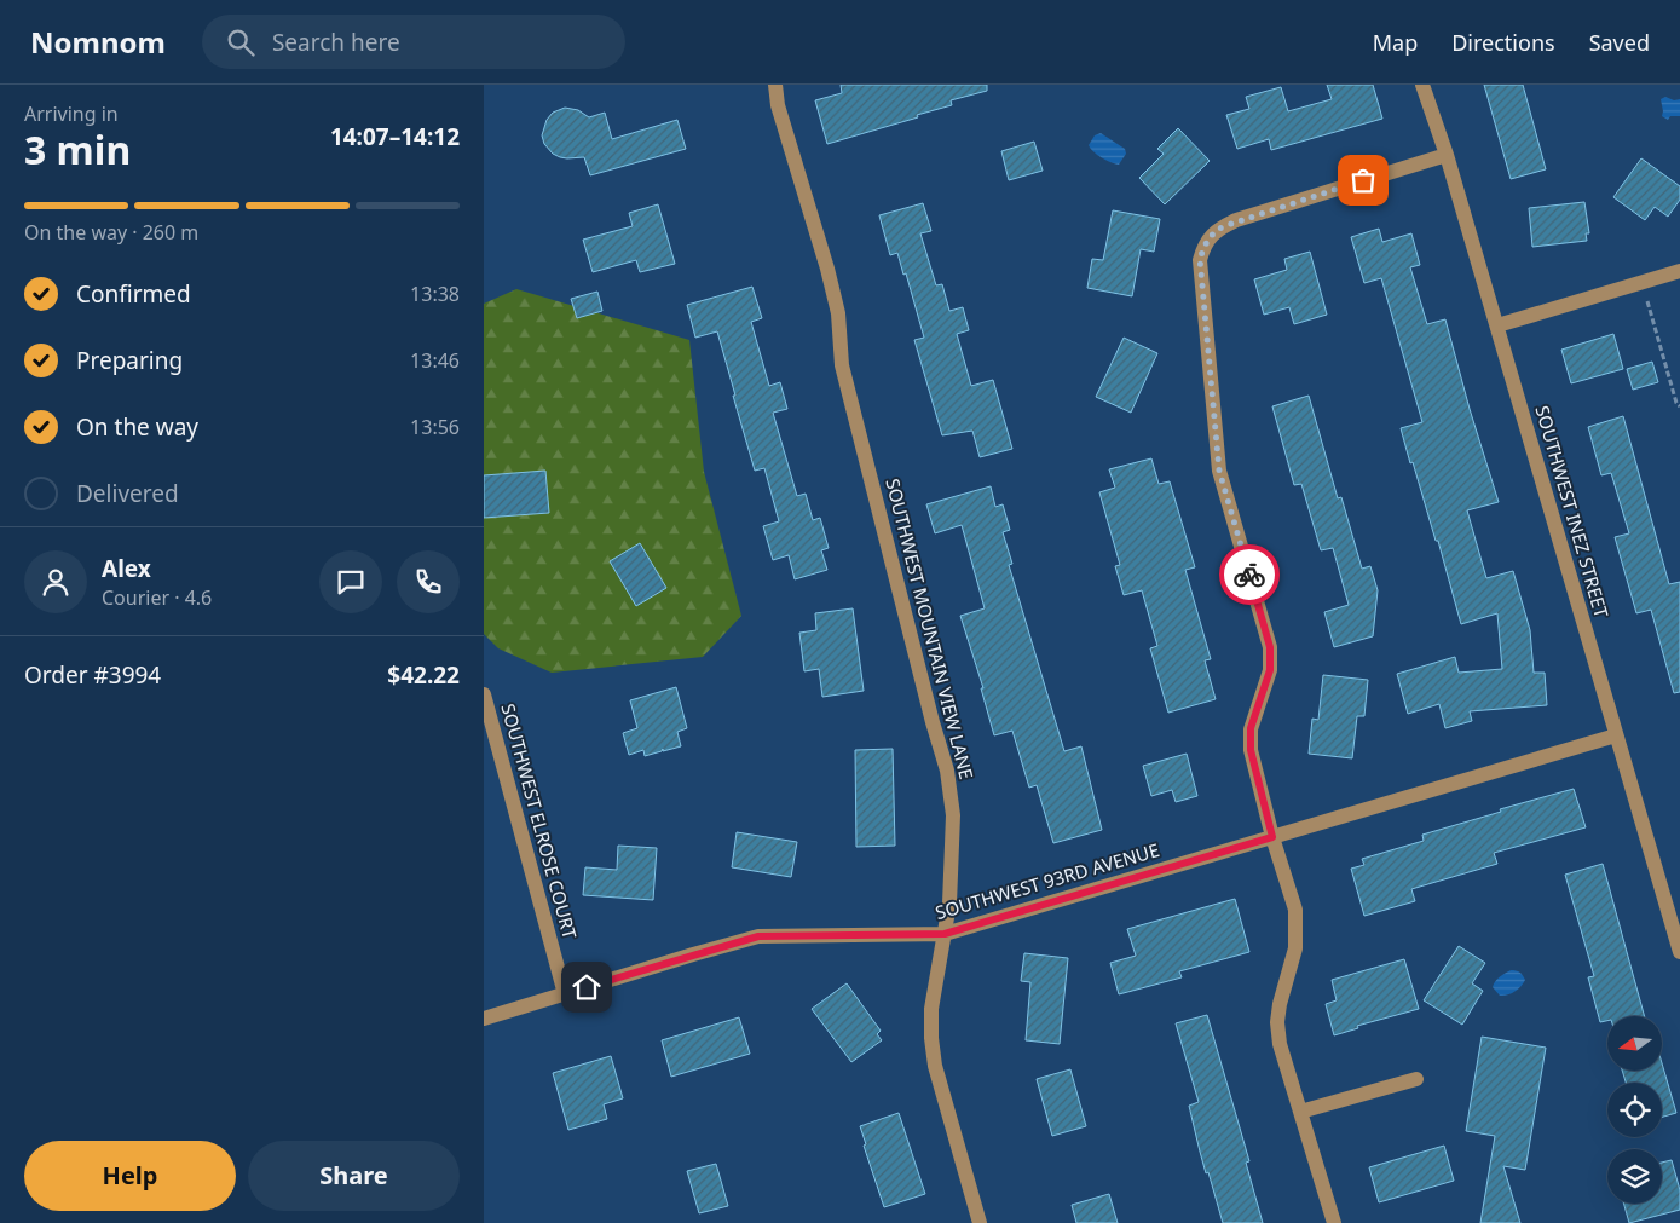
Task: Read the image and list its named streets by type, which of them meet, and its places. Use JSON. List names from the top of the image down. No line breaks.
{"streets":{"street":["SOUTHWEST INEZ STREET","SOUTHWEST MOUNTAIN VIEW LANE","SOUTHWEST ELROSE COURT","SOUTHWEST 93RD AVENUE"]},"crossings":[["SOUTHWEST INEZ STREET","SOUTHWEST 93RD AVENUE"],["SOUTHWEST MOUNTAIN VIEW LANE","SOUTHWEST 93RD AVENUE"],["SOUTHWEST ELROSE COURT","SOUTHWEST 93RD AVENUE"]],"north":"left","page":{"header":"Nomnom","search":"Search here","nav":["Map","Directions","Saved"],"heading":["3 min","Arriving in","14:07–14:12"],"panel":["Alex","Courier · 4.6","Order #3994","$42.22"],"bar":"On the way · 260 m","list":[["Confirmed","13:38"],["Preparing","13:46"],["On the way","13:56"],"Delivered"],"buttons":["Help","Share"]}}
